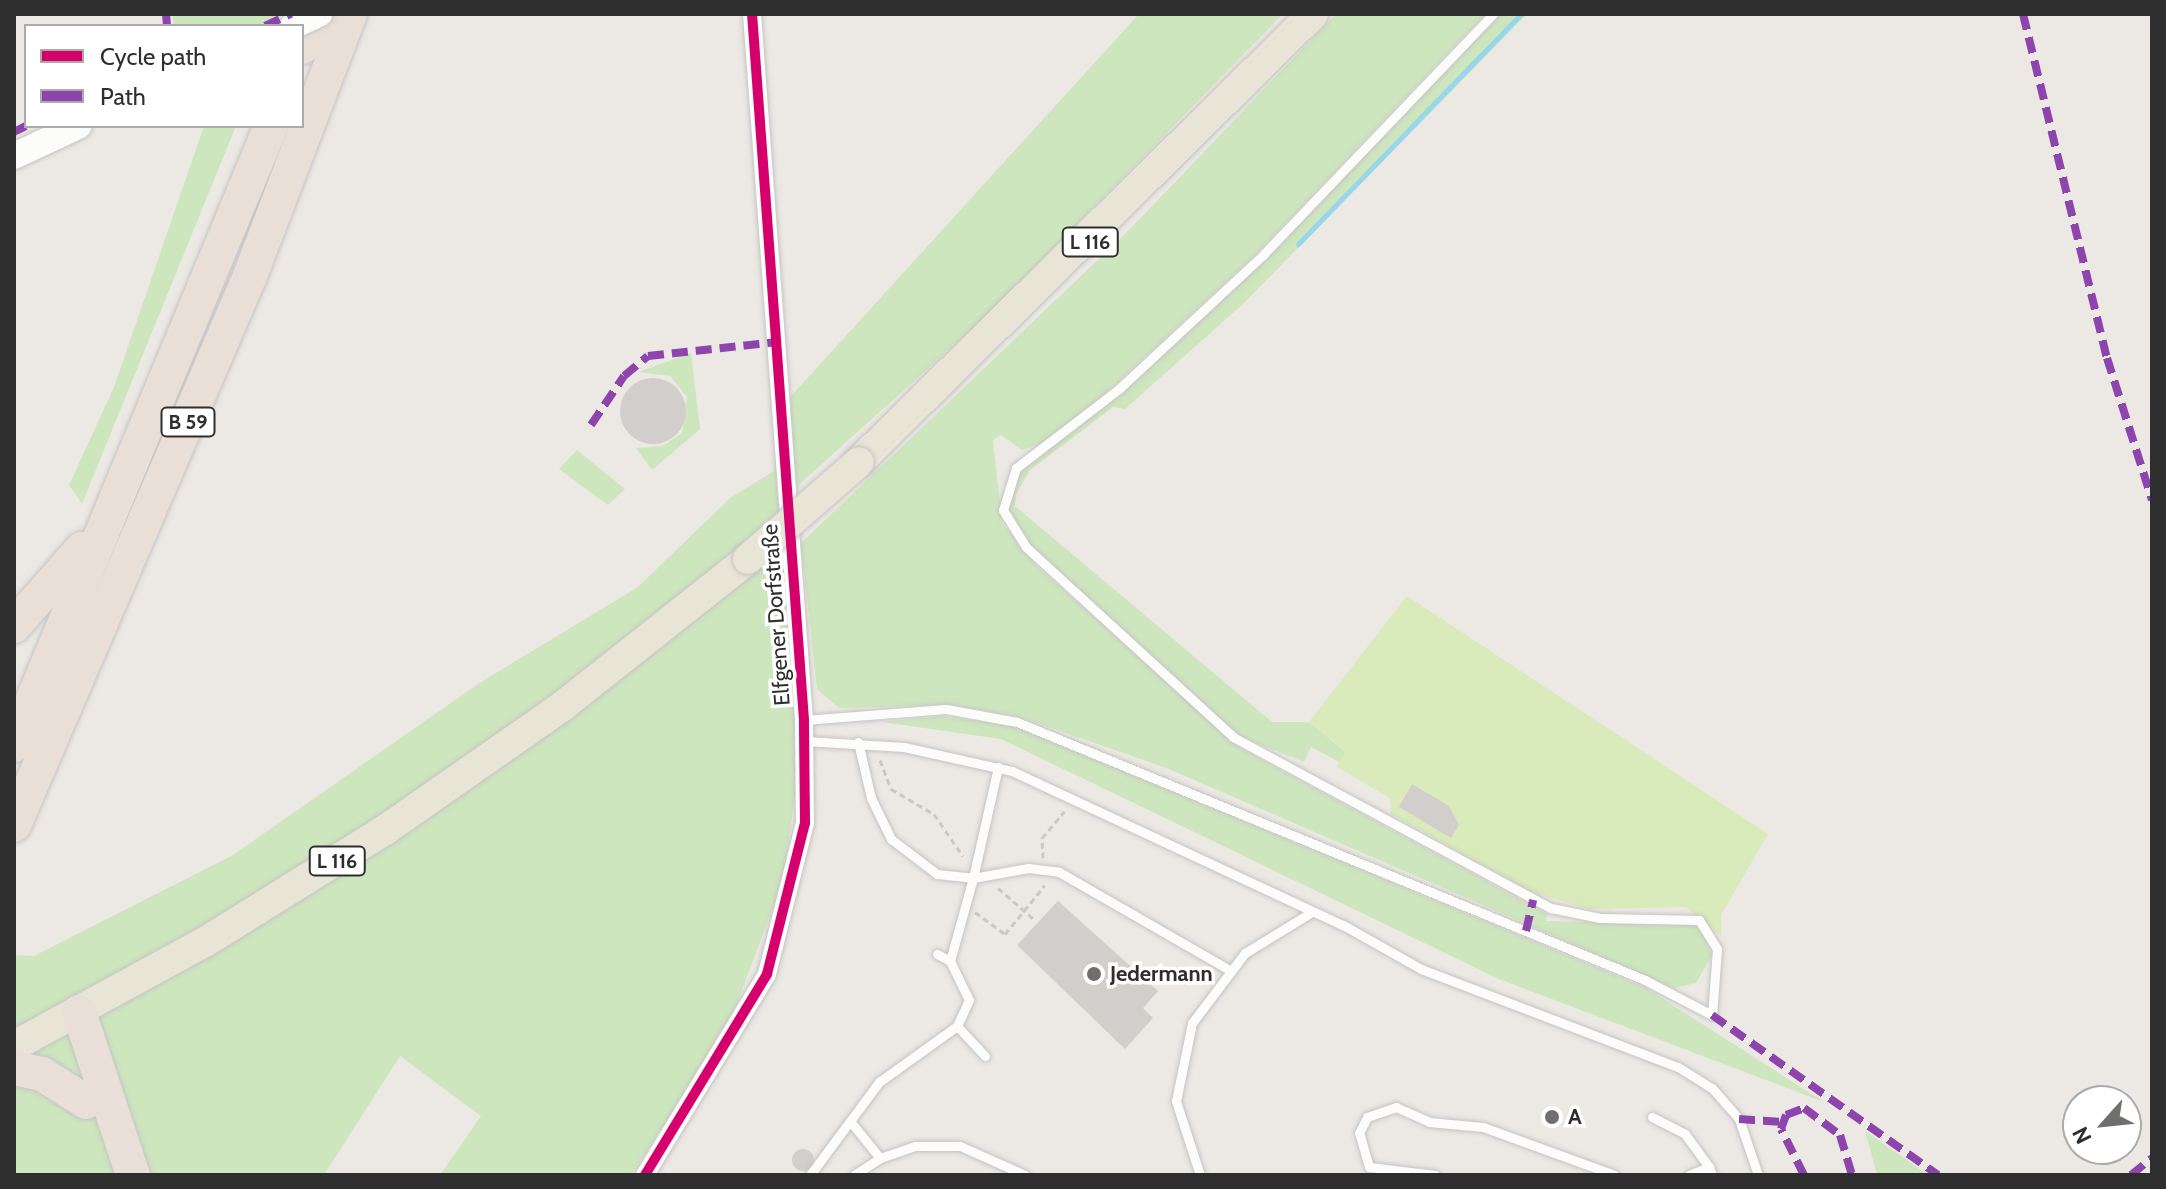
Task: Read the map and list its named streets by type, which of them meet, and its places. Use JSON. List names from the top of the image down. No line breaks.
{"streets":{"highway":["B 59"],"main road":["L 116"],"street":["Elfgener Dorfstraße"]},"places":["Jedermann","A"],"legend":["Cycle path","Path"],"north":"bottom left"}
